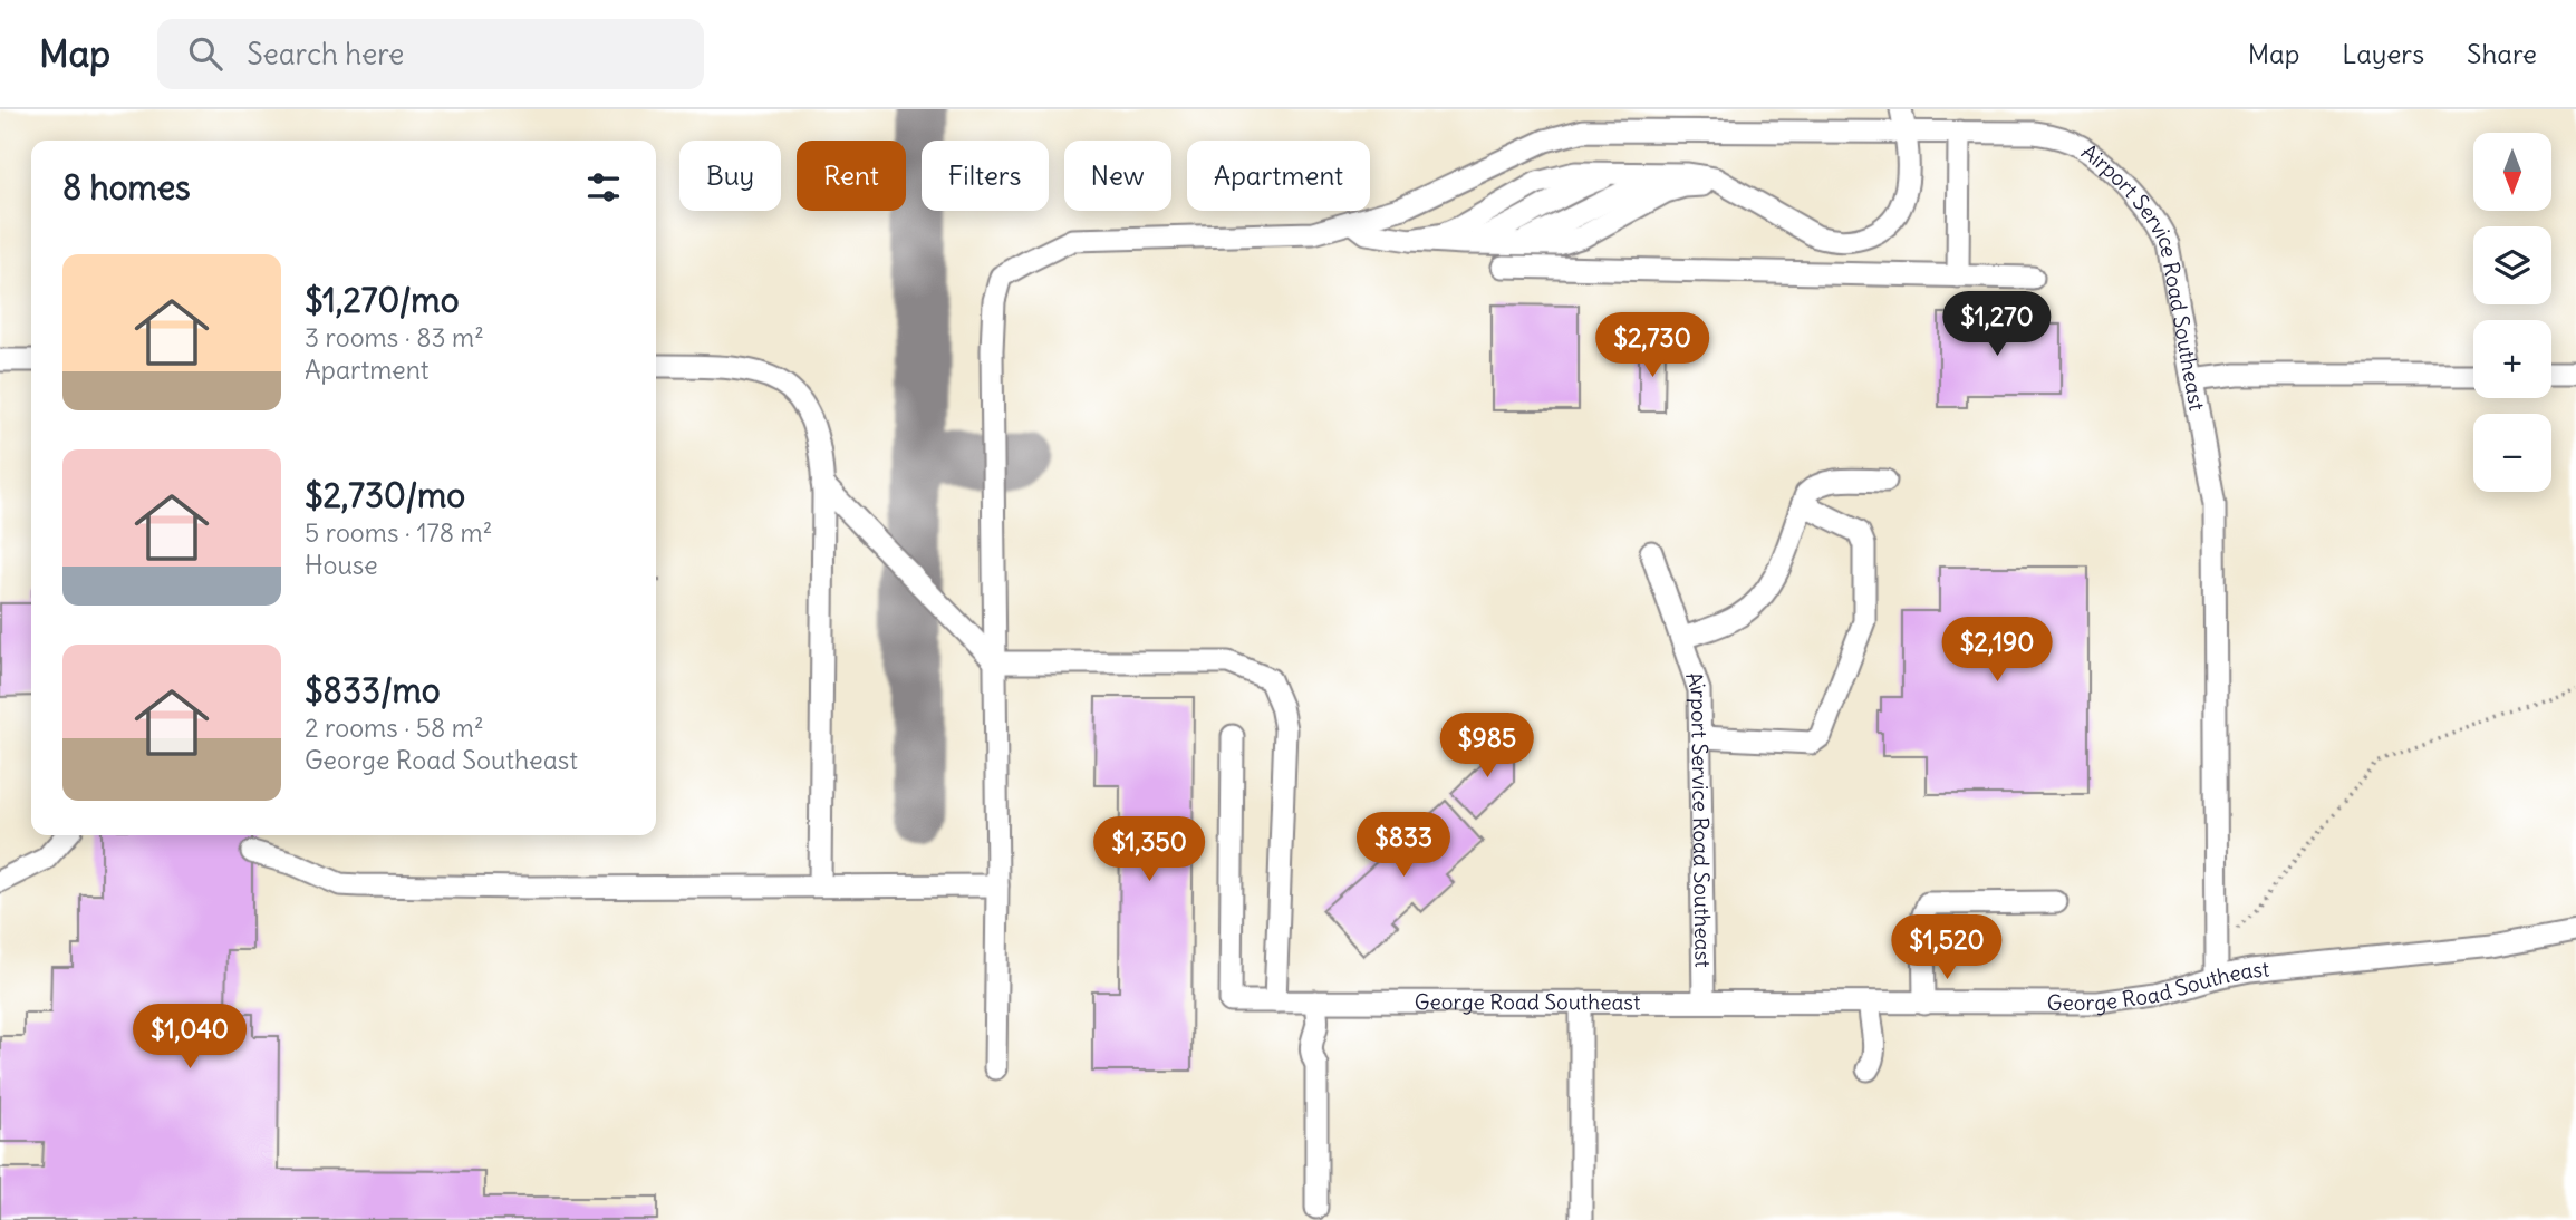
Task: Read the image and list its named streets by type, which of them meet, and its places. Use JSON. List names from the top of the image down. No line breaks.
{"streets":{"street":["Airport Service Road Southeast","George Road Southeast"]},"crossings":[["Airport Service Road Southeast","George Road Southeast"]],"north":"bottom","page":{"header":"Map","search":"Search here","nav":["Map","Layers","Share"],"map_buttons":["+","−"],"chip":["Buy","Rent","Filters","New","Apartment"],"heading":"8 homes","list":[{"name":"$1,270/mo","note":"3 rooms · 83 m² · Apartment"},{"name":"$2,730/mo","note":"5 rooms · 178 m² · House"},{"name":"$833/mo","note":"2 rooms · 58 m² · George Road Southeast"}],"price":["$1,270","$2,730","$2,190","$985","$833","$1,350","$1,520","$1,040"]}}
